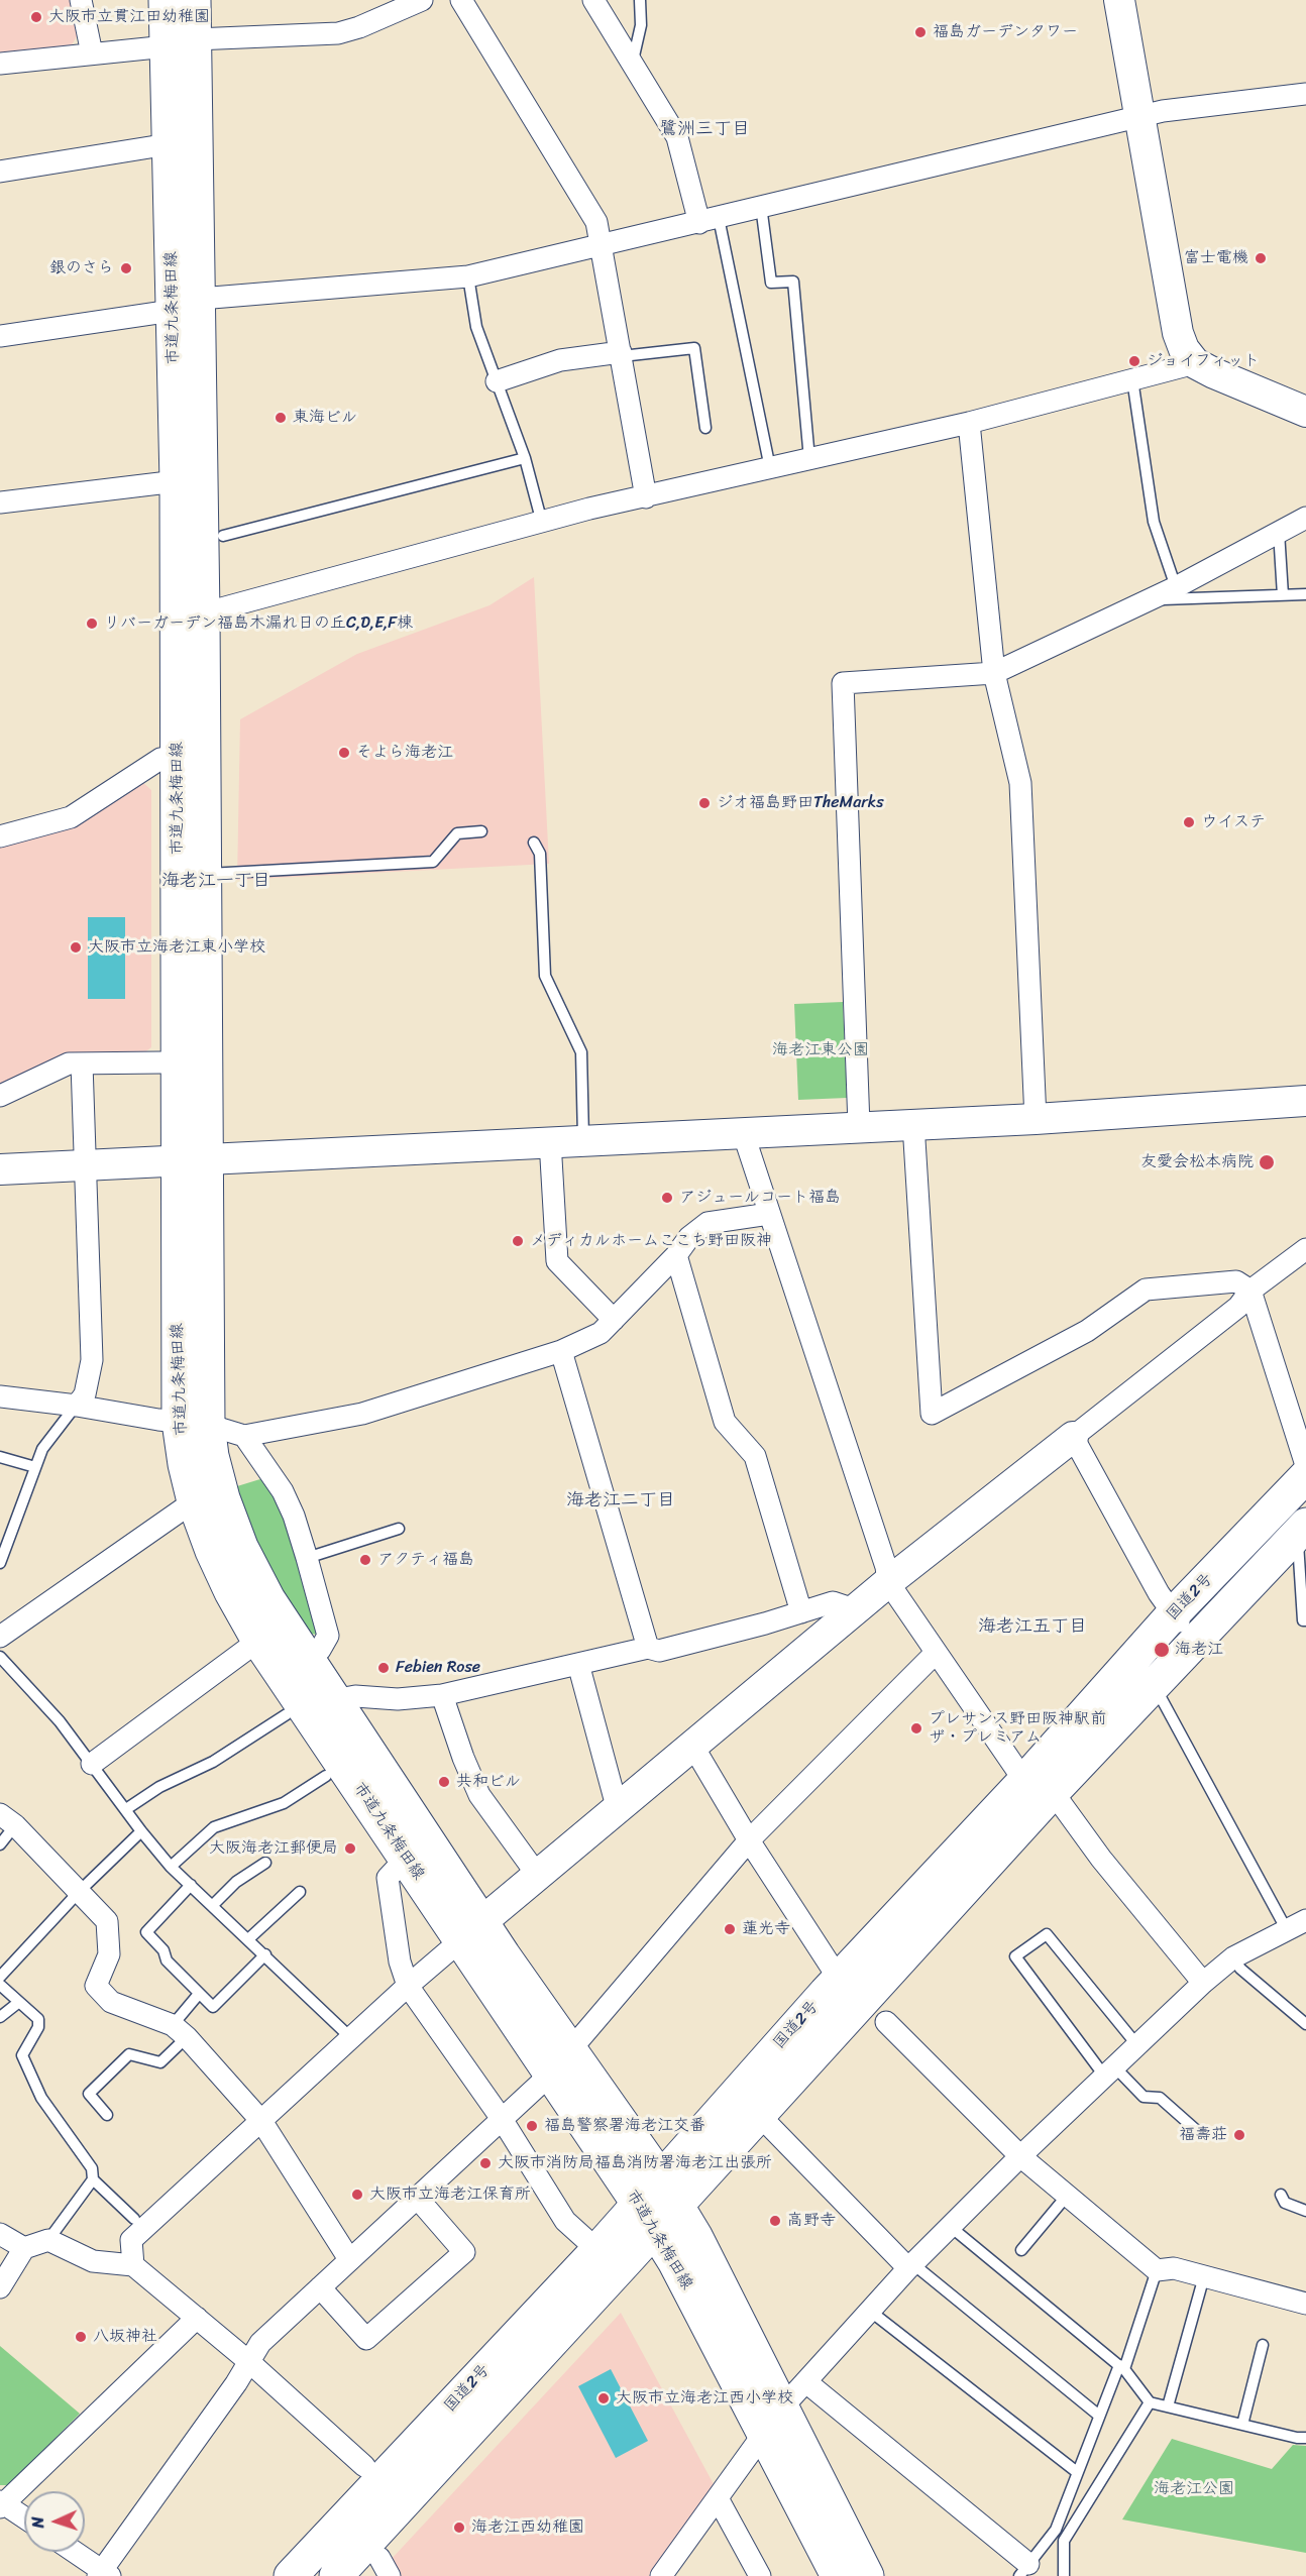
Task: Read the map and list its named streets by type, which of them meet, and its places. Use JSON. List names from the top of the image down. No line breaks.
{"streets":{"main road":["市道九条梅田線","国道2号"]},"crossings":[["市道九条梅田線","国道2号"]],"districts":["鷺洲三丁目","海老江一丁目","海老江二丁目","海老江五丁目"],"parks":["海老江東公園","海老江公園"],"places":["大阪市立貫江田幼稚園","福島ガーデンタワー","富士電機","銀のさら","ジョイフィット","東海ビル","リバーガーデン福島木漏れ日の丘C,D,E,F棟","そよら海老江","ジオ福島野田TheMarks","ウイステ","大阪市立海老江東小学校","友愛会松本病院","アジュールコート福島","メディカルホームここち野田阪神","アクティ福島","海老江","Febien Rose","プレサンス野田阪神駅前 ザ・プレミアム","共和ビル","大阪海老江郵便局","蓮光寺","福島警察署海老江交番","福壽荘","大阪市消防局福島消防署海老江出張所","大阪市立海老江保育所","高野寺","八坂神社","大阪市立海老江西小学校","海老江西幼稚園"],"north":"left"}
